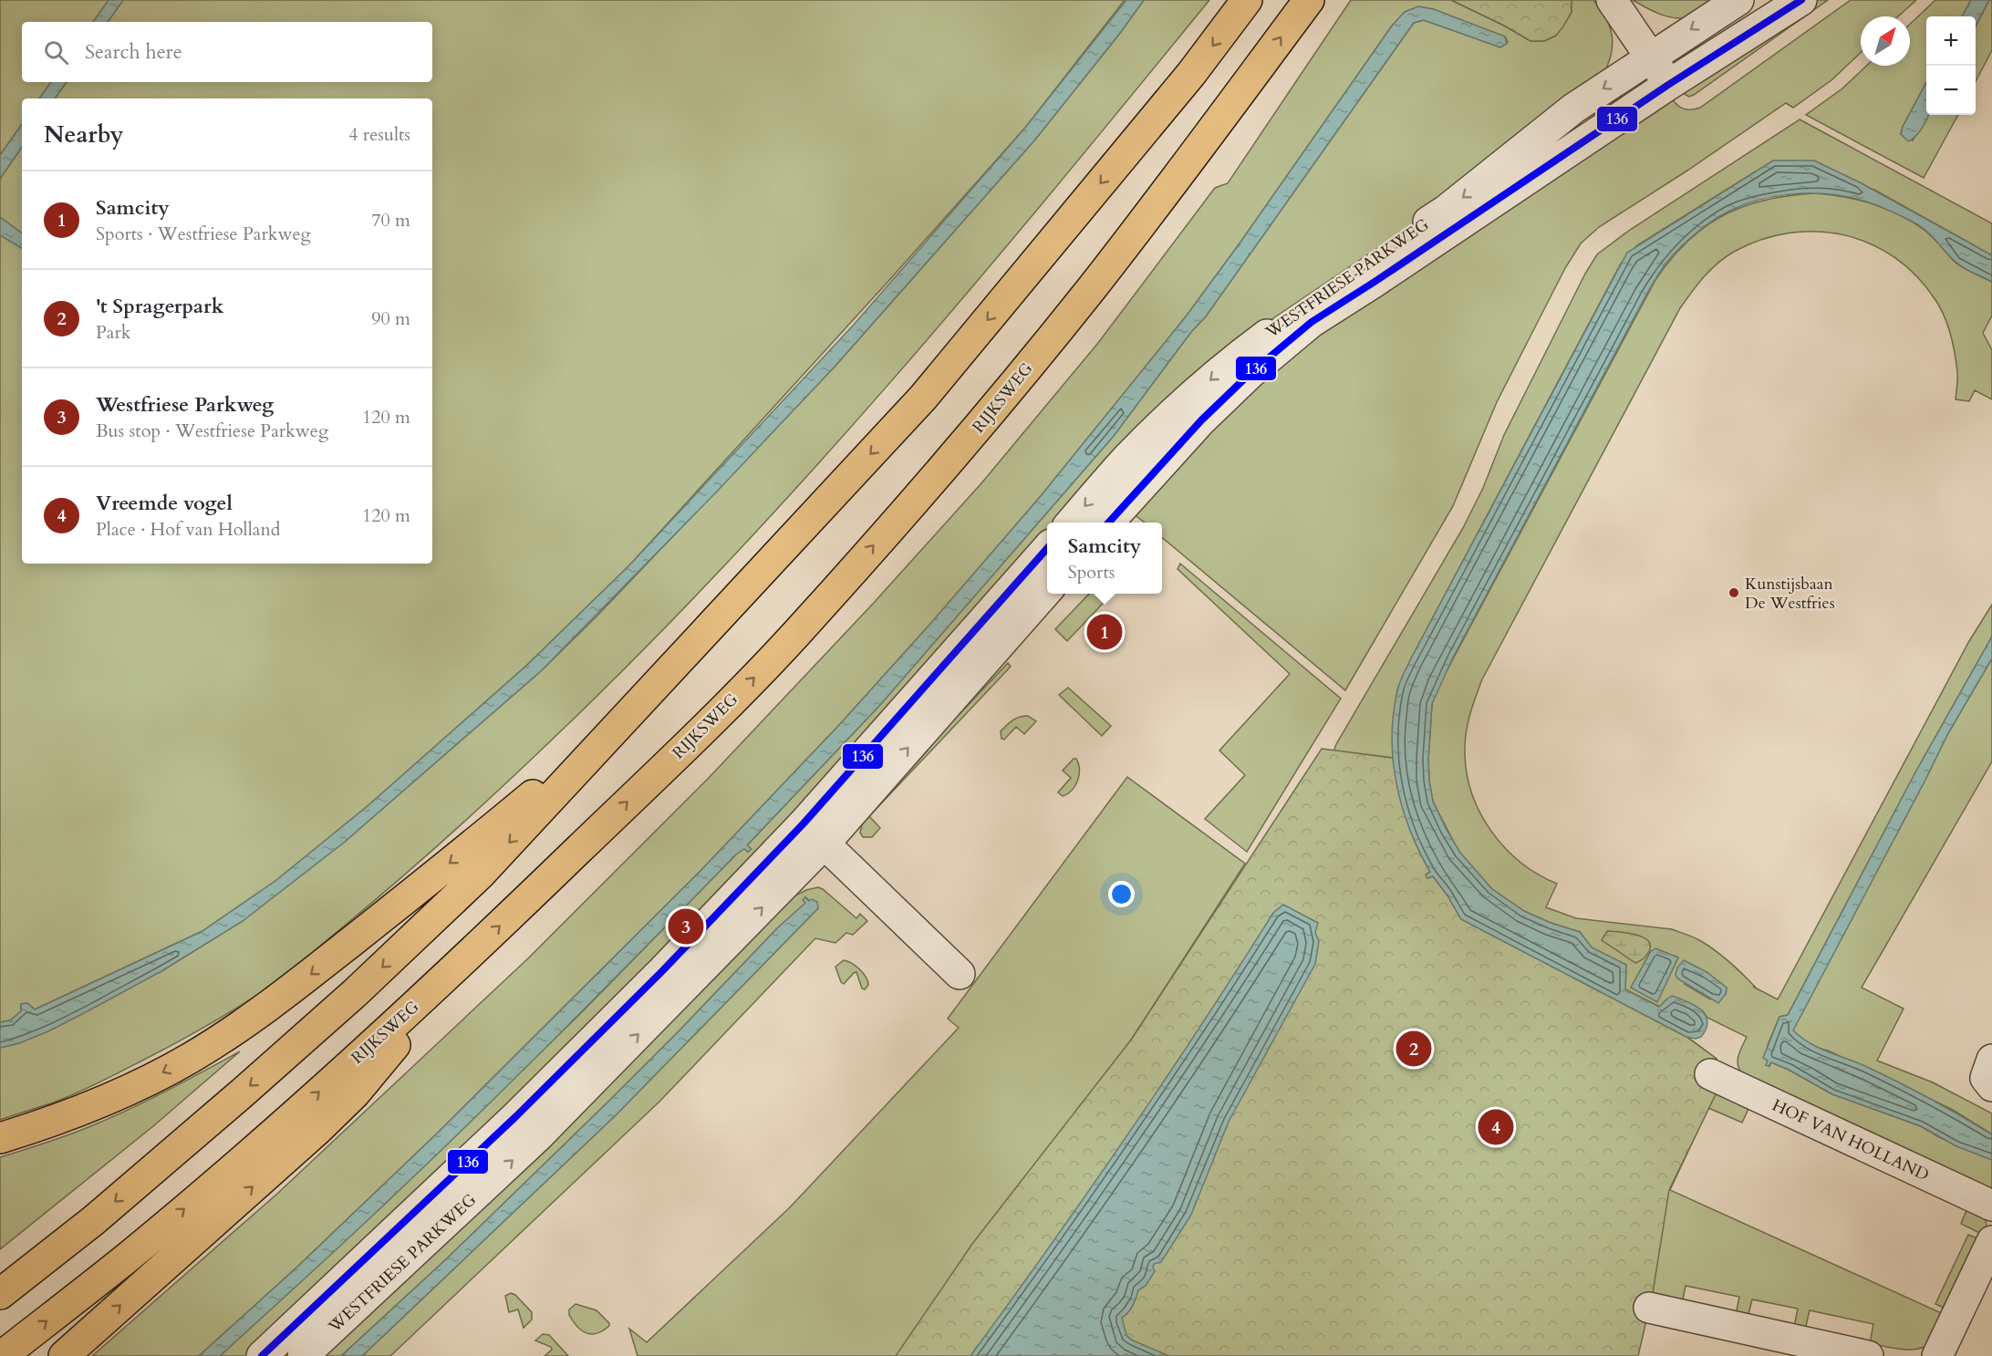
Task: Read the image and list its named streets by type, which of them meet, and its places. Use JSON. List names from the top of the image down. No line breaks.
{"streets":{"highway":["RIJKSWEG"],"street":["WESTFRIESE PARKWEG","HOF VAN HOLLAND"]},"places":["Kunstijsbaan De Westfries"],"lines":["transit line 136"],"north":"top right","page":{"map_buttons":["+","−"],"search":"Search here","heading":["Nearby","4 results"],"list":[{"mark":"1","name":"Samcity","note":"Sports · Westfriese Parkweg","value":"70 m"},{"mark":"2","name":"'t Spragerpark","note":"Park","value":"90 m"},{"mark":"3","name":"Westfriese Parkweg","note":"Bus stop · Westfriese Parkweg","value":"120 m"},{"mark":"4","name":"Vreemde vogel","note":"Place · Hof van Holland","value":"120 m"}],"popup":["Samcity","Sports"],"pins":["1","3","2","4"]}}
